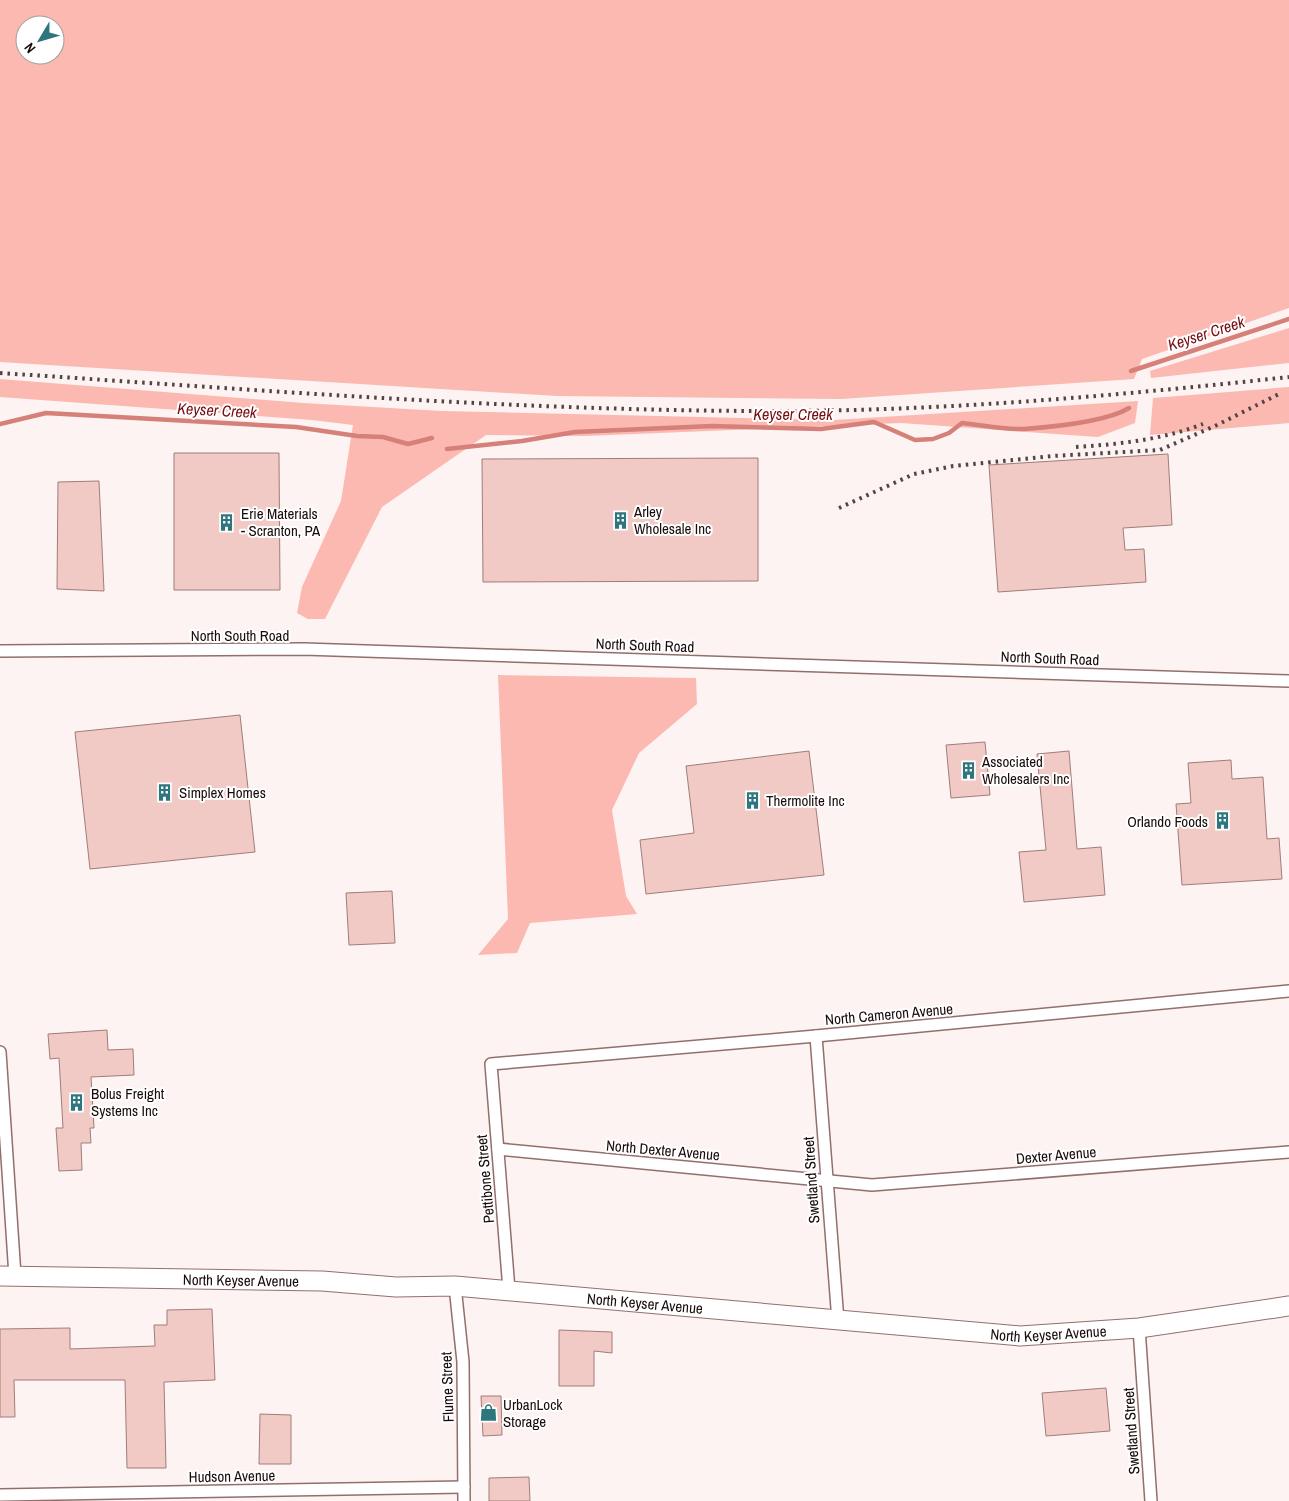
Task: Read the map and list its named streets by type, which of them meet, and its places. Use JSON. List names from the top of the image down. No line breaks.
{"streets":{"main road":["North Keyser Avenue"],"street":["North South Road","North Cameron Avenue","North Dexter Avenue","Dexter Avenue","Pettibone Street","Swetland Street","Flume Street","Hudson Avenue"]},"crossings":[["North Cameron Avenue","Pettibone Street"],["North Cameron Avenue","Swetland Street"],["North Dexter Avenue","Dexter Avenue"],["North Dexter Avenue","Pettibone Street"],["North Dexter Avenue","Swetland Street"],["Dexter Avenue","Swetland Street"],["Pettibone Street","North Keyser Avenue"],["Swetland Street","North Keyser Avenue"],["North Keyser Avenue","Flume Street"],["Flume Street","Hudson Avenue"]],"water":["Keyser Creek"],"places":{"building":["Arley Wholesale Inc","Erie Materials - Scranton, PA","Associated Wholesalers Inc","Simplex Homes","Thermolite Inc","Orlando Foods","Bolus Freight Systems Inc"],"shop":["UrbanLock Storage"]},"north":"bottom left"}
